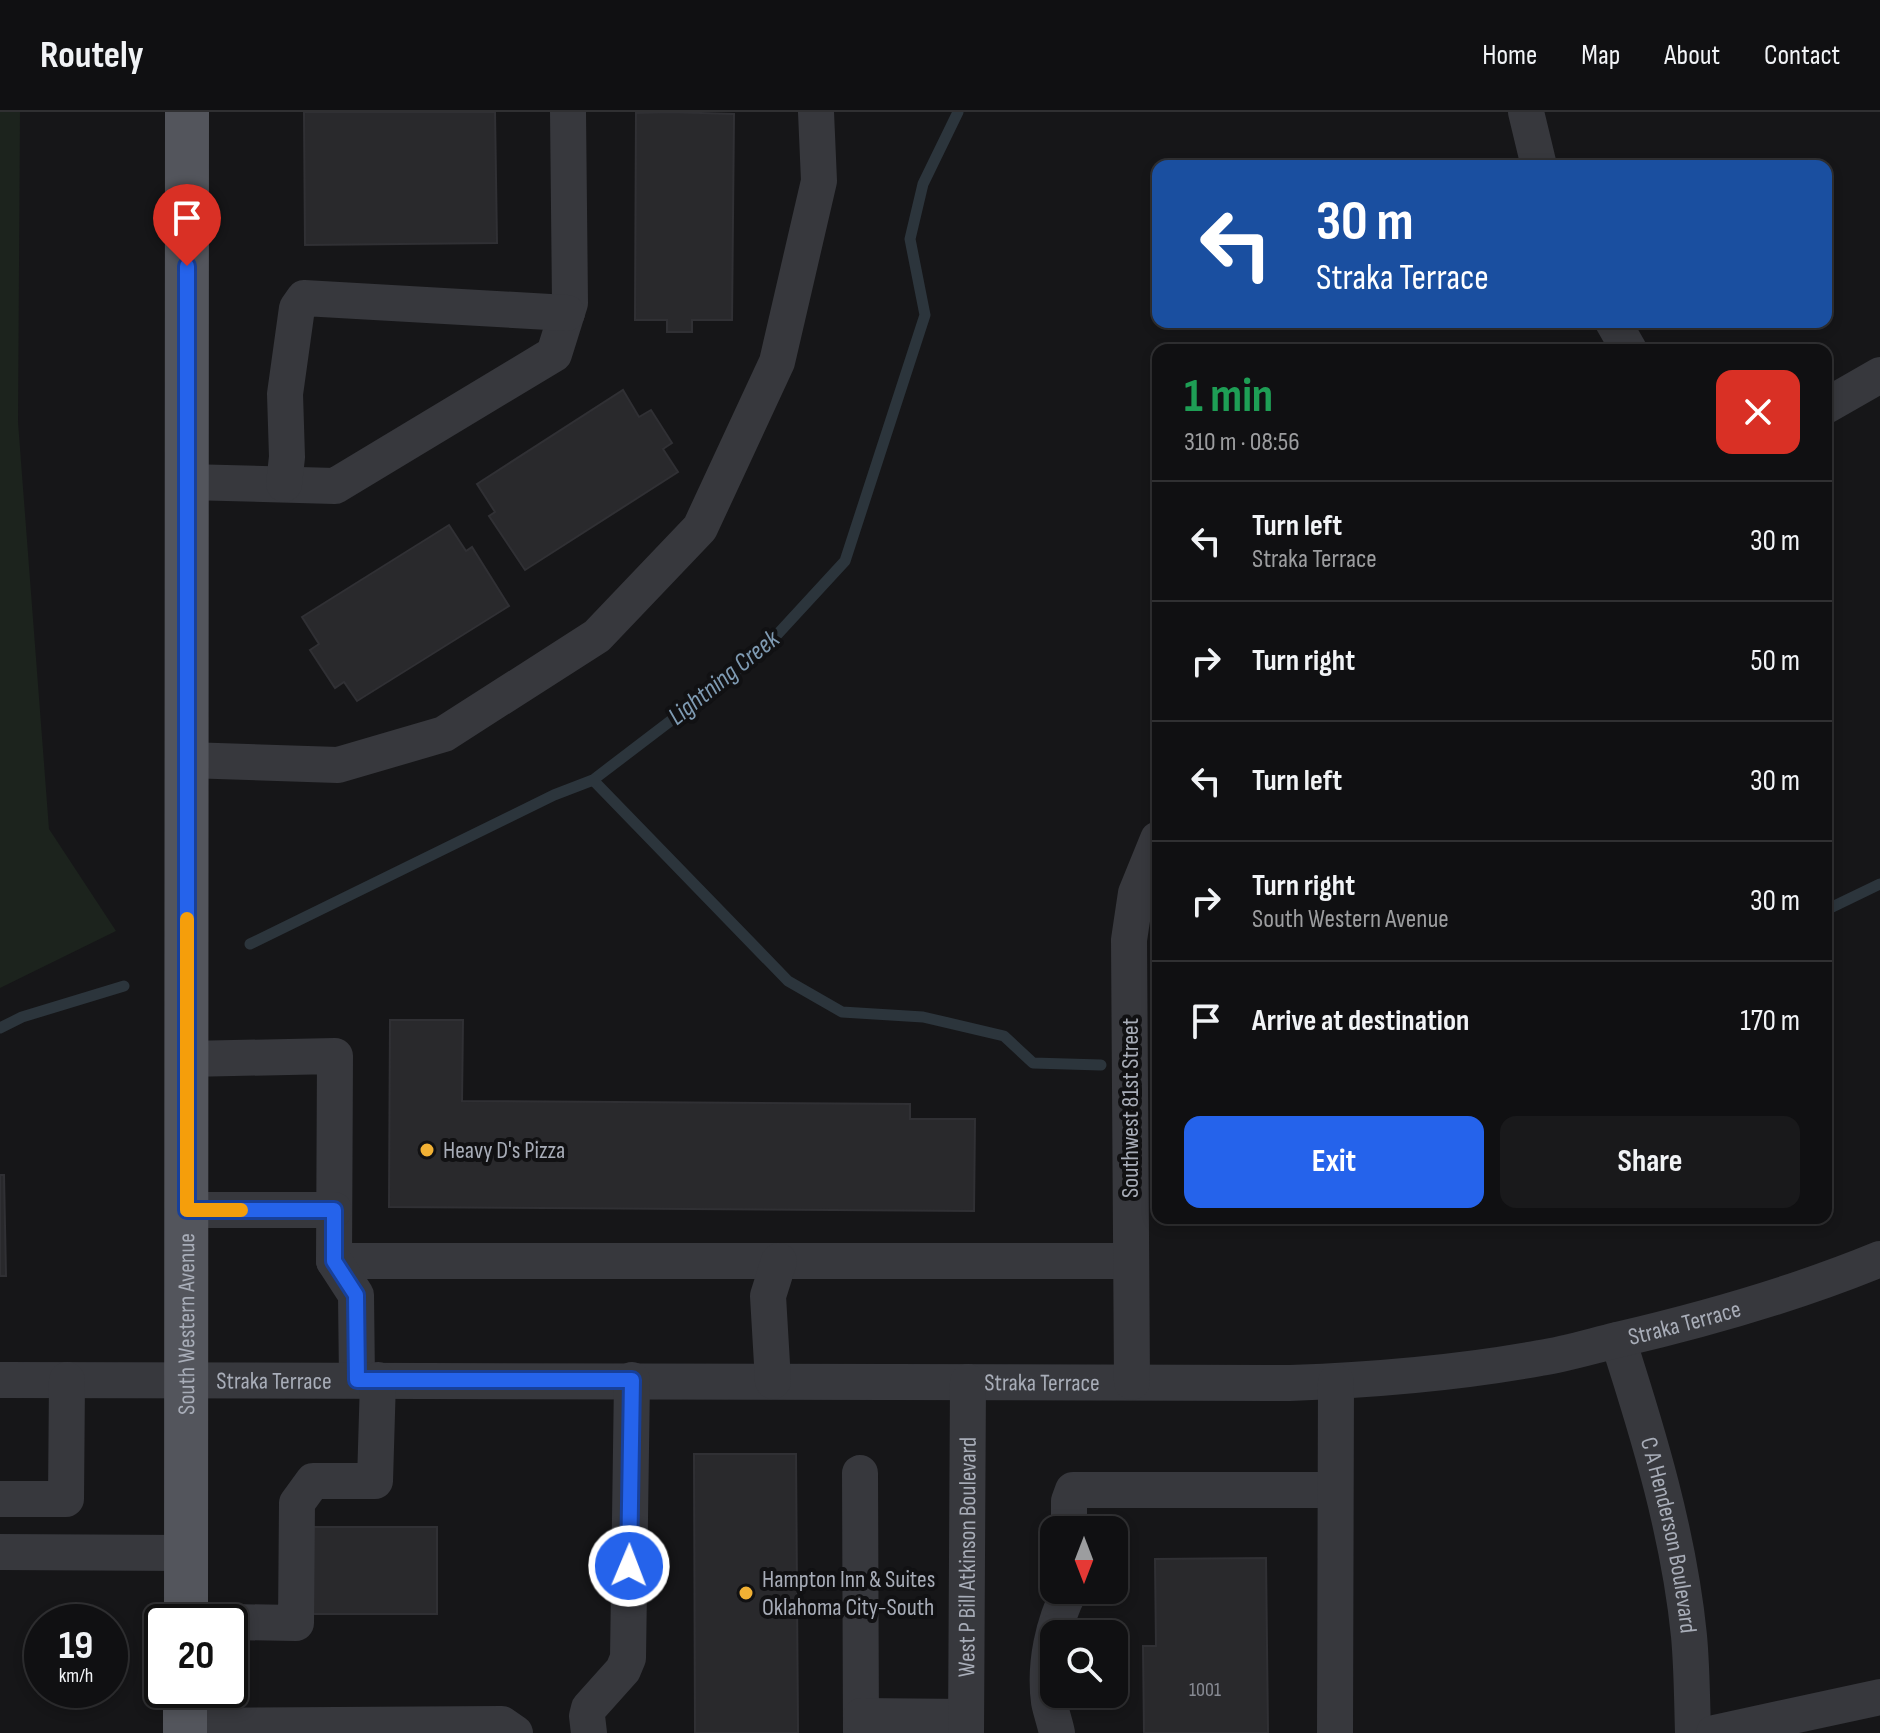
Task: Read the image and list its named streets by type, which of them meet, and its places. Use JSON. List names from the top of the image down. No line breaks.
{"streets":{"main road":["South Western Avenue"],"street":["Southwest 81st Street","Straka Terrace","C A Henderson Boulevard","West P Bill Atkinson Boulevard"]},"crossings":[["Southwest 81st Street","Straka Terrace"],["South Western Avenue","Straka Terrace"],["Straka Terrace","C A Henderson Boulevard"],["Straka Terrace","West P Bill Atkinson Boulevard"]],"water":["Lightning Creek"],"places":["Heavy D's Pizza","Hampton Inn & Suites Oklahoma City-South"],"house_numbers":["1001"],"north":"bottom","page":{"header":"Routely","nav":["Home","Map","About","Contact"],"turn":["30 m","Straka Terrace"],"heading":["1 min","310 m · 08:56"],"list":[{"name":"Turn left","note":"Straka Terrace","value":"30 m"},{"name":"Turn right","value":"50 m"},{"name":"Turn left","value":"30 m"},{"name":"Turn right","note":"South Western Avenue","value":"30 m"},{"name":"Arrive at destination","value":"170 m"}],"buttons":["Exit","Share"],"speed":"19 km/h","limit":"20"}}
